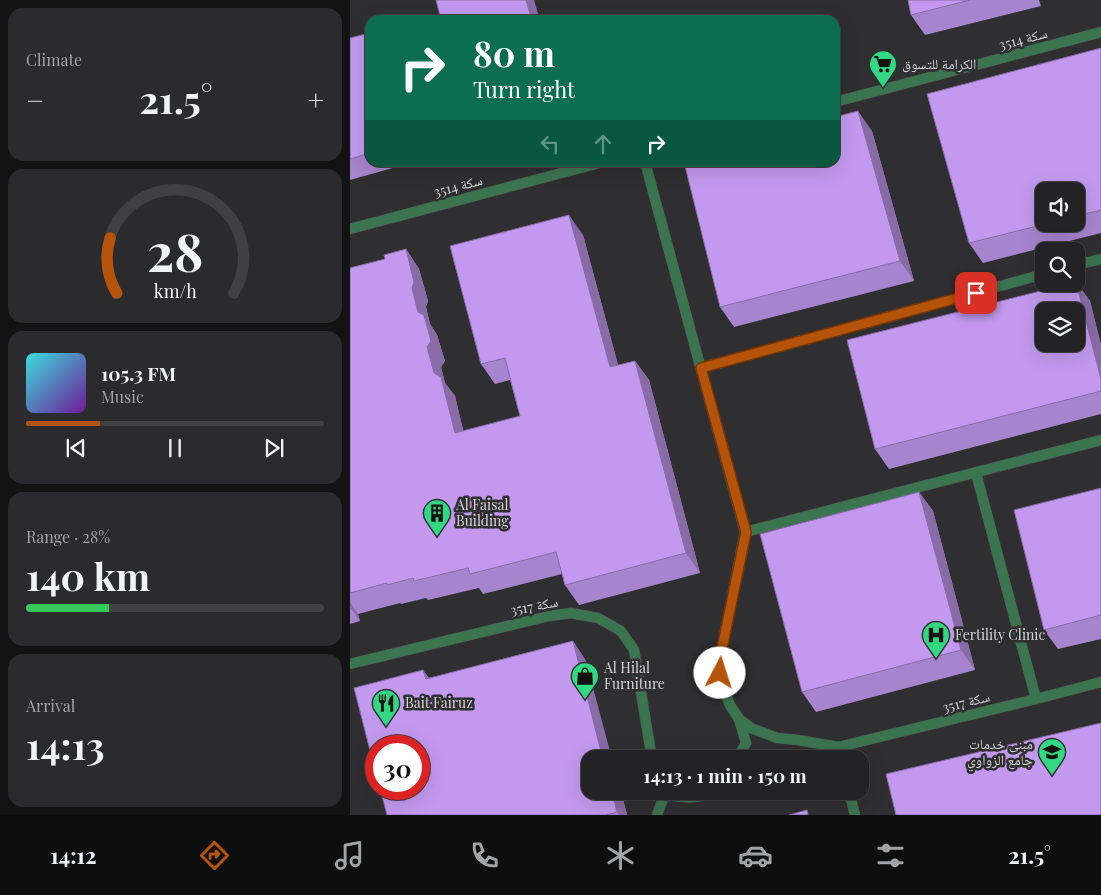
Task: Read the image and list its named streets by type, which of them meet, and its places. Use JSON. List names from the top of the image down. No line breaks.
{"streets":{"street":["سكة 3514","سكة 3517"]},"places":{"supermarket":["الكرامة للتسوق"],"building":["Al Faisal Building"],"hospital":["Fertility Clinic"],"shop":["Al Hilal Furniture"],"restaurant":["Bait Fairuz"],"school or university":["مبنى خدمات جامع الزواوي"]},"page":{"tile":["Climate",["Range · 28%","140 km"],["Arrival","14:13"]],"turn":["80 m","Turn right"],"heat":["−","21.5°","+"],"song":["105.3 FM","Music"],"limit":"30","trip":"14:13 · 1 min · 150 m","tabs":["14:12","21.5°"],"gauge":["28","km/h"]}}
